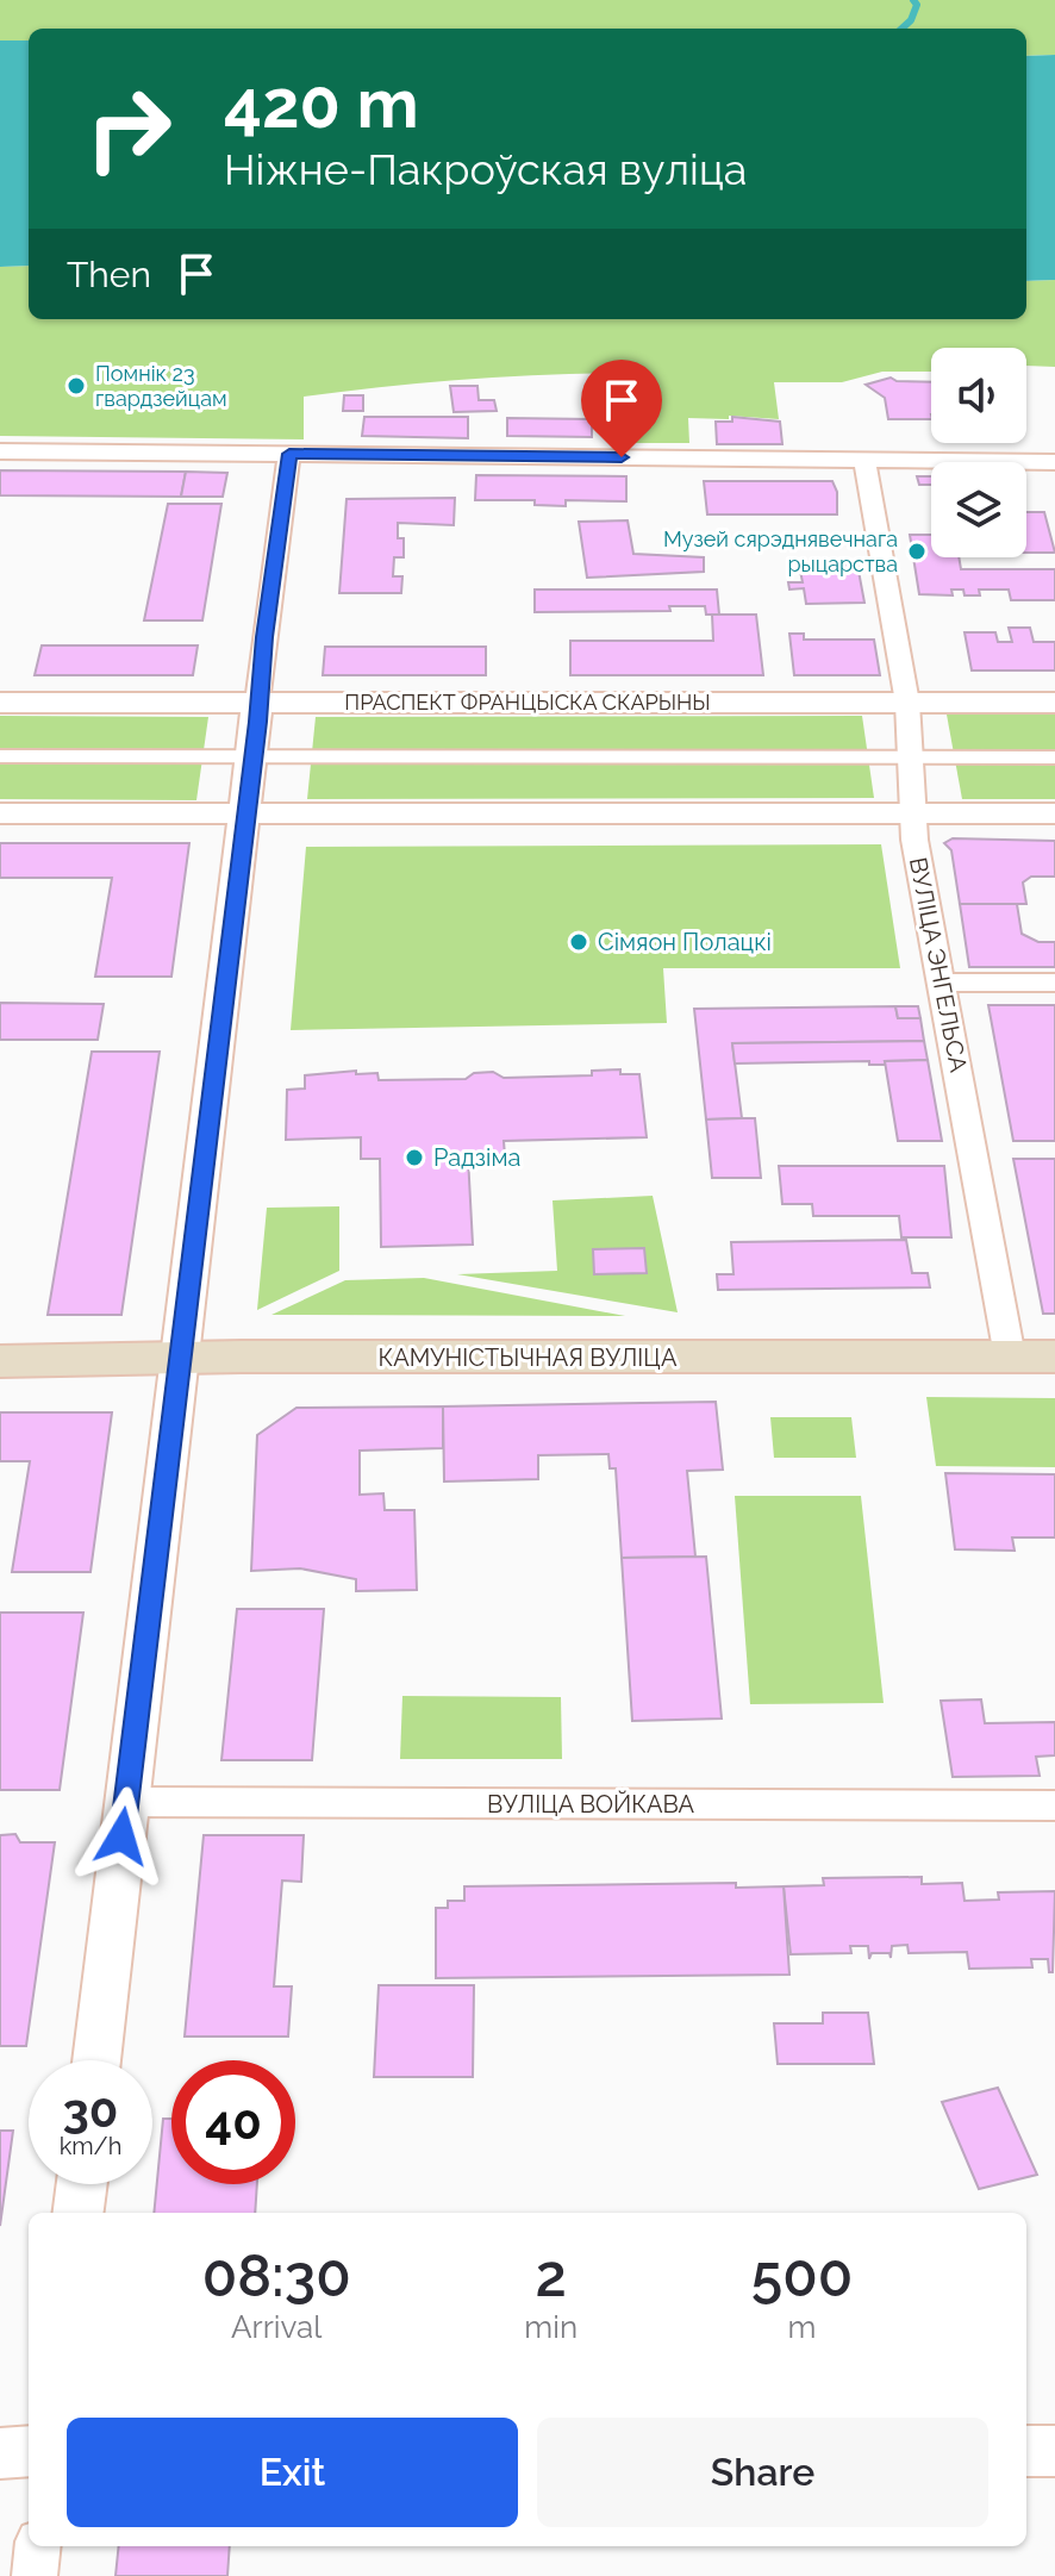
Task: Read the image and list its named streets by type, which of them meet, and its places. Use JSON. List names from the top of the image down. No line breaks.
{"streets":{"main road":["КАМУНІСТЫЧНАЯ ВУЛІЦА"],"street":["ПРАСПЕКТ ФРАНЦЫСКА СКАРЫНЫ","ВУЛІЦА ЭНГЕЛЬСА","ВУЛІЦА ВОЙКАВА"]},"crossings":[["ПРАСПЕКТ ФРАНЦЫСКА СКАРЫНЫ","ВУЛІЦА ЭНГЕЛЬСА"],["ВУЛІЦА ЭНГЕЛЬСА","КАМУНІСТЫЧНАЯ ВУЛІЦА"]],"places":["Помнік 23 гвардзейцам","Музей сярэднявечнага рыцарства","Сімяон Полацкі","Радзіма"],"page":{"turn":["420 m","Ніжне-Пакроўская вуліца"],"then":"Then","speed":"30 km/h","limit":"40","eta":["08:30","Arrival","2","min","500","m"],"buttons":["Exit","Share"]}}
